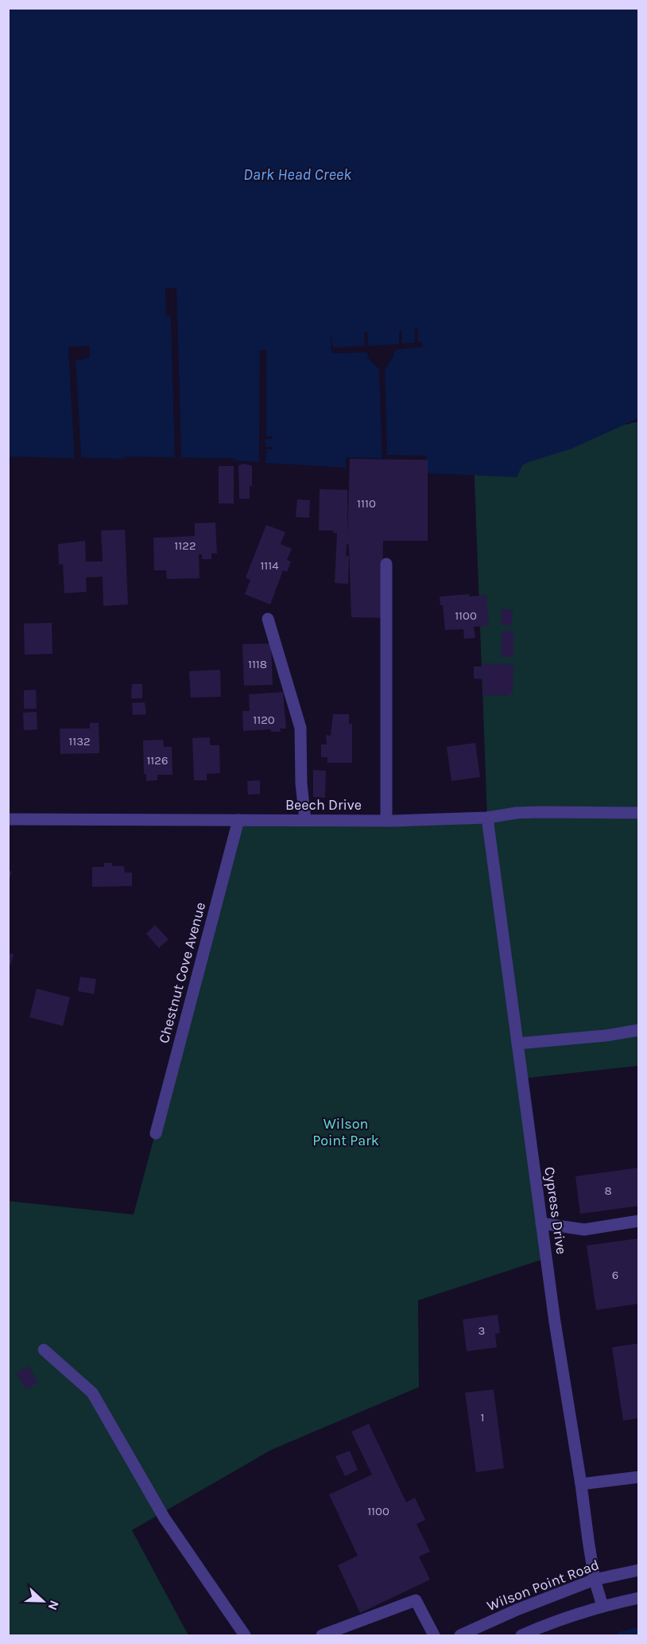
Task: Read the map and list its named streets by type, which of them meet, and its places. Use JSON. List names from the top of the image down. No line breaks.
{"streets":{"street":["Beech Drive","Chestnut Cove Avenue","Cypress Drive","Wilson Point Road"]},"crossings":[["Beech Drive","Chestnut Cove Avenue"],["Beech Drive","Cypress Drive"],["Cypress Drive","Wilson Point Road"]],"water":["Dark Head Creek"],"parks":["Wilson Point Park"],"house_numbers":["1110","1122","1114","1100","1118","1120","1132","1126","8","6","3","1","1100"],"north":"right"}
